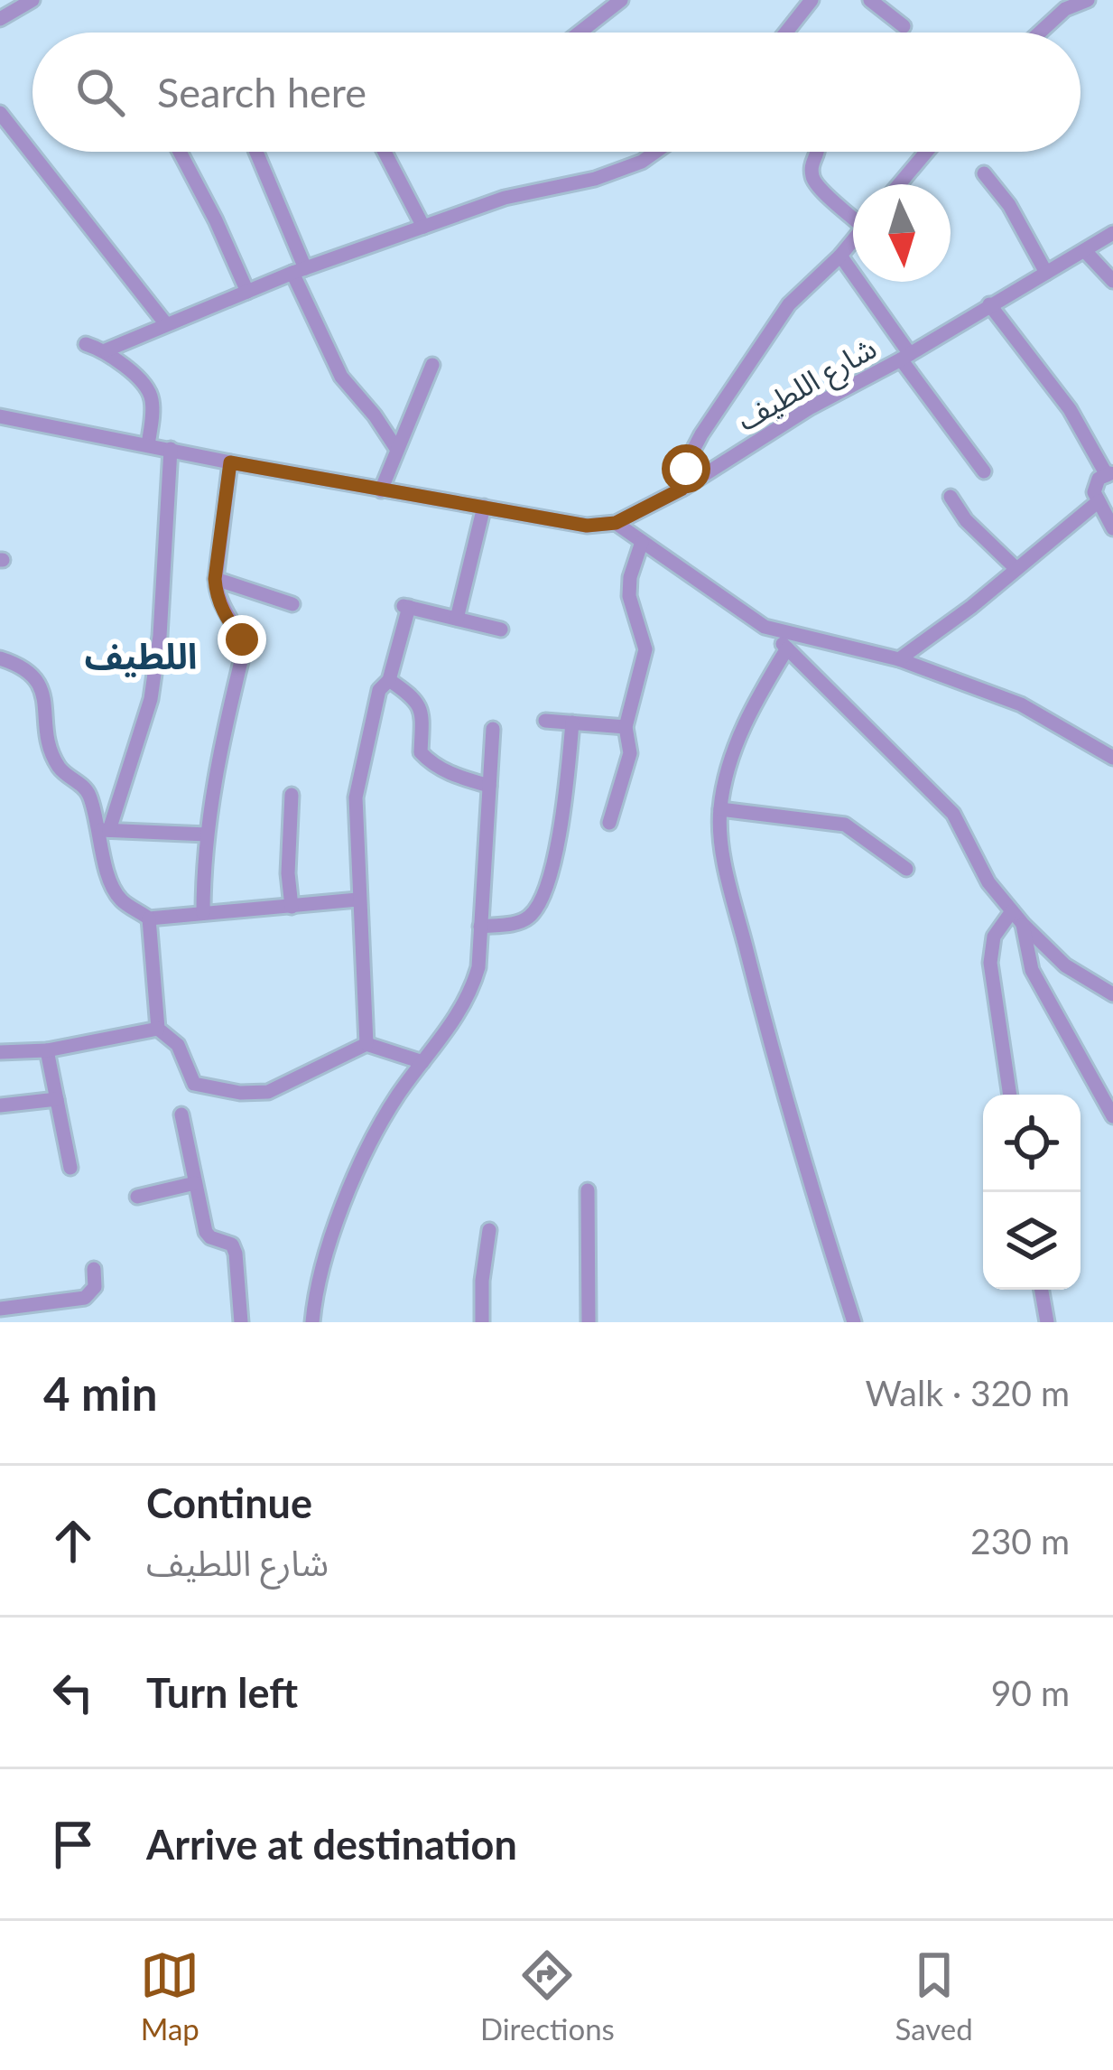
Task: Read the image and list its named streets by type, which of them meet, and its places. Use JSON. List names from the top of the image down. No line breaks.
{"streets":{"street":["شارع اللطيف"]},"districts":["اللطيف"],"north":"bottom","page":{"search":"Search here","heading":["4 min","Walk · 320 m"],"list":[["Continue","شارع اللطيف","230 m"],["Turn left","90 m"],"Arrive at destination"],"nav":["Map","Directions","Saved"]}}
